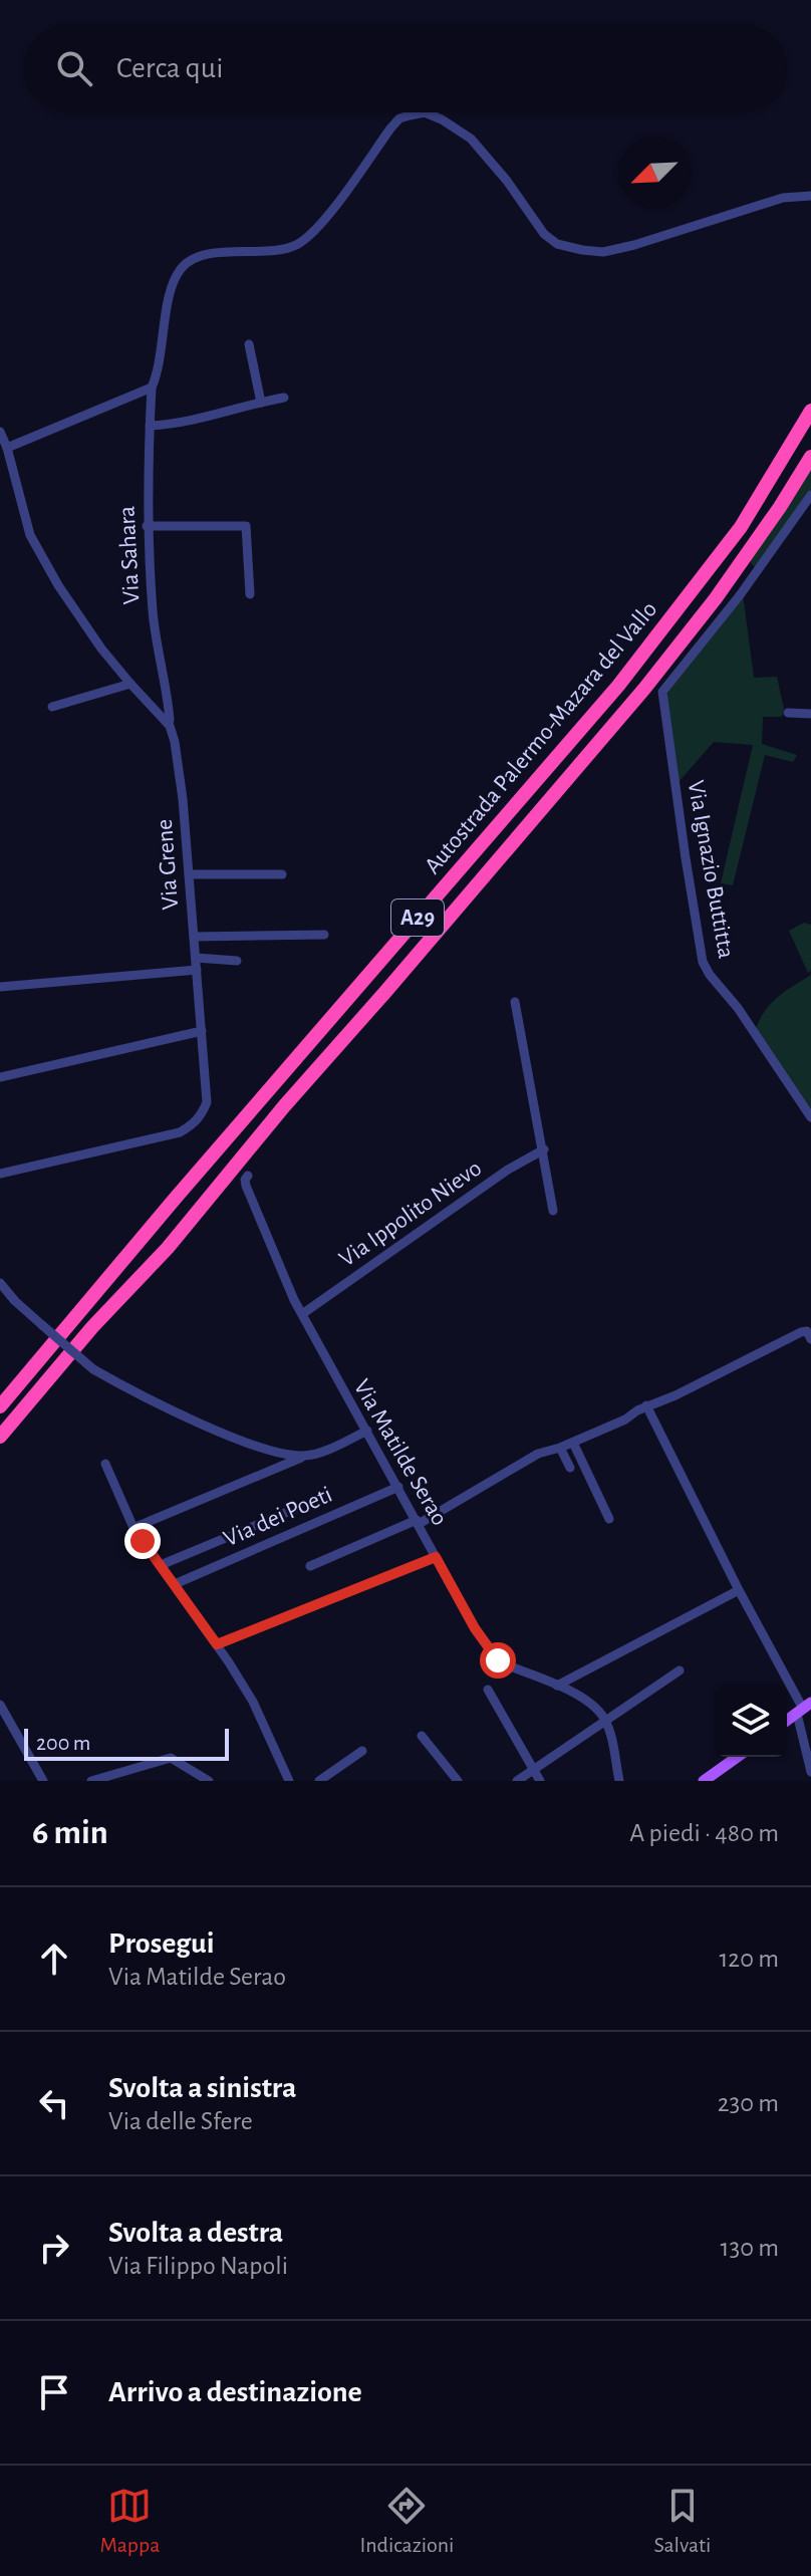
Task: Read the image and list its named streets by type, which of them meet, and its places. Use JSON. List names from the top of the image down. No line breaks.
{"streets":{"highway":["Autostrada Palermo-Mazara del Vallo","A29"],"street":["Via Sahara","Via Grene","Via Ignazio Buttitta","Via Ippolito Nievo","Via Matilde Serao","Via dei Poeti"]},"crossings":[["Via Ippolito Nievo","Via Matilde Serao"],["Via Matilde Serao","Via dei Poeti"]],"scale_bar":"200 m","north":"bottom left","page":{"search":"Cerca qui","scale":"200 m","heading":["6 min","A piedi · 480 m"],"list":[["Prosegui","Via Matilde Serao","120 m"],["Svolta a sinistra","Via delle Sfere","230 m"],["Svolta a destra","Via Filippo Napoli","130 m"],"Arrivo a destinazione"],"nav":["Mappa","Indicazioni","Salvati"]}}
